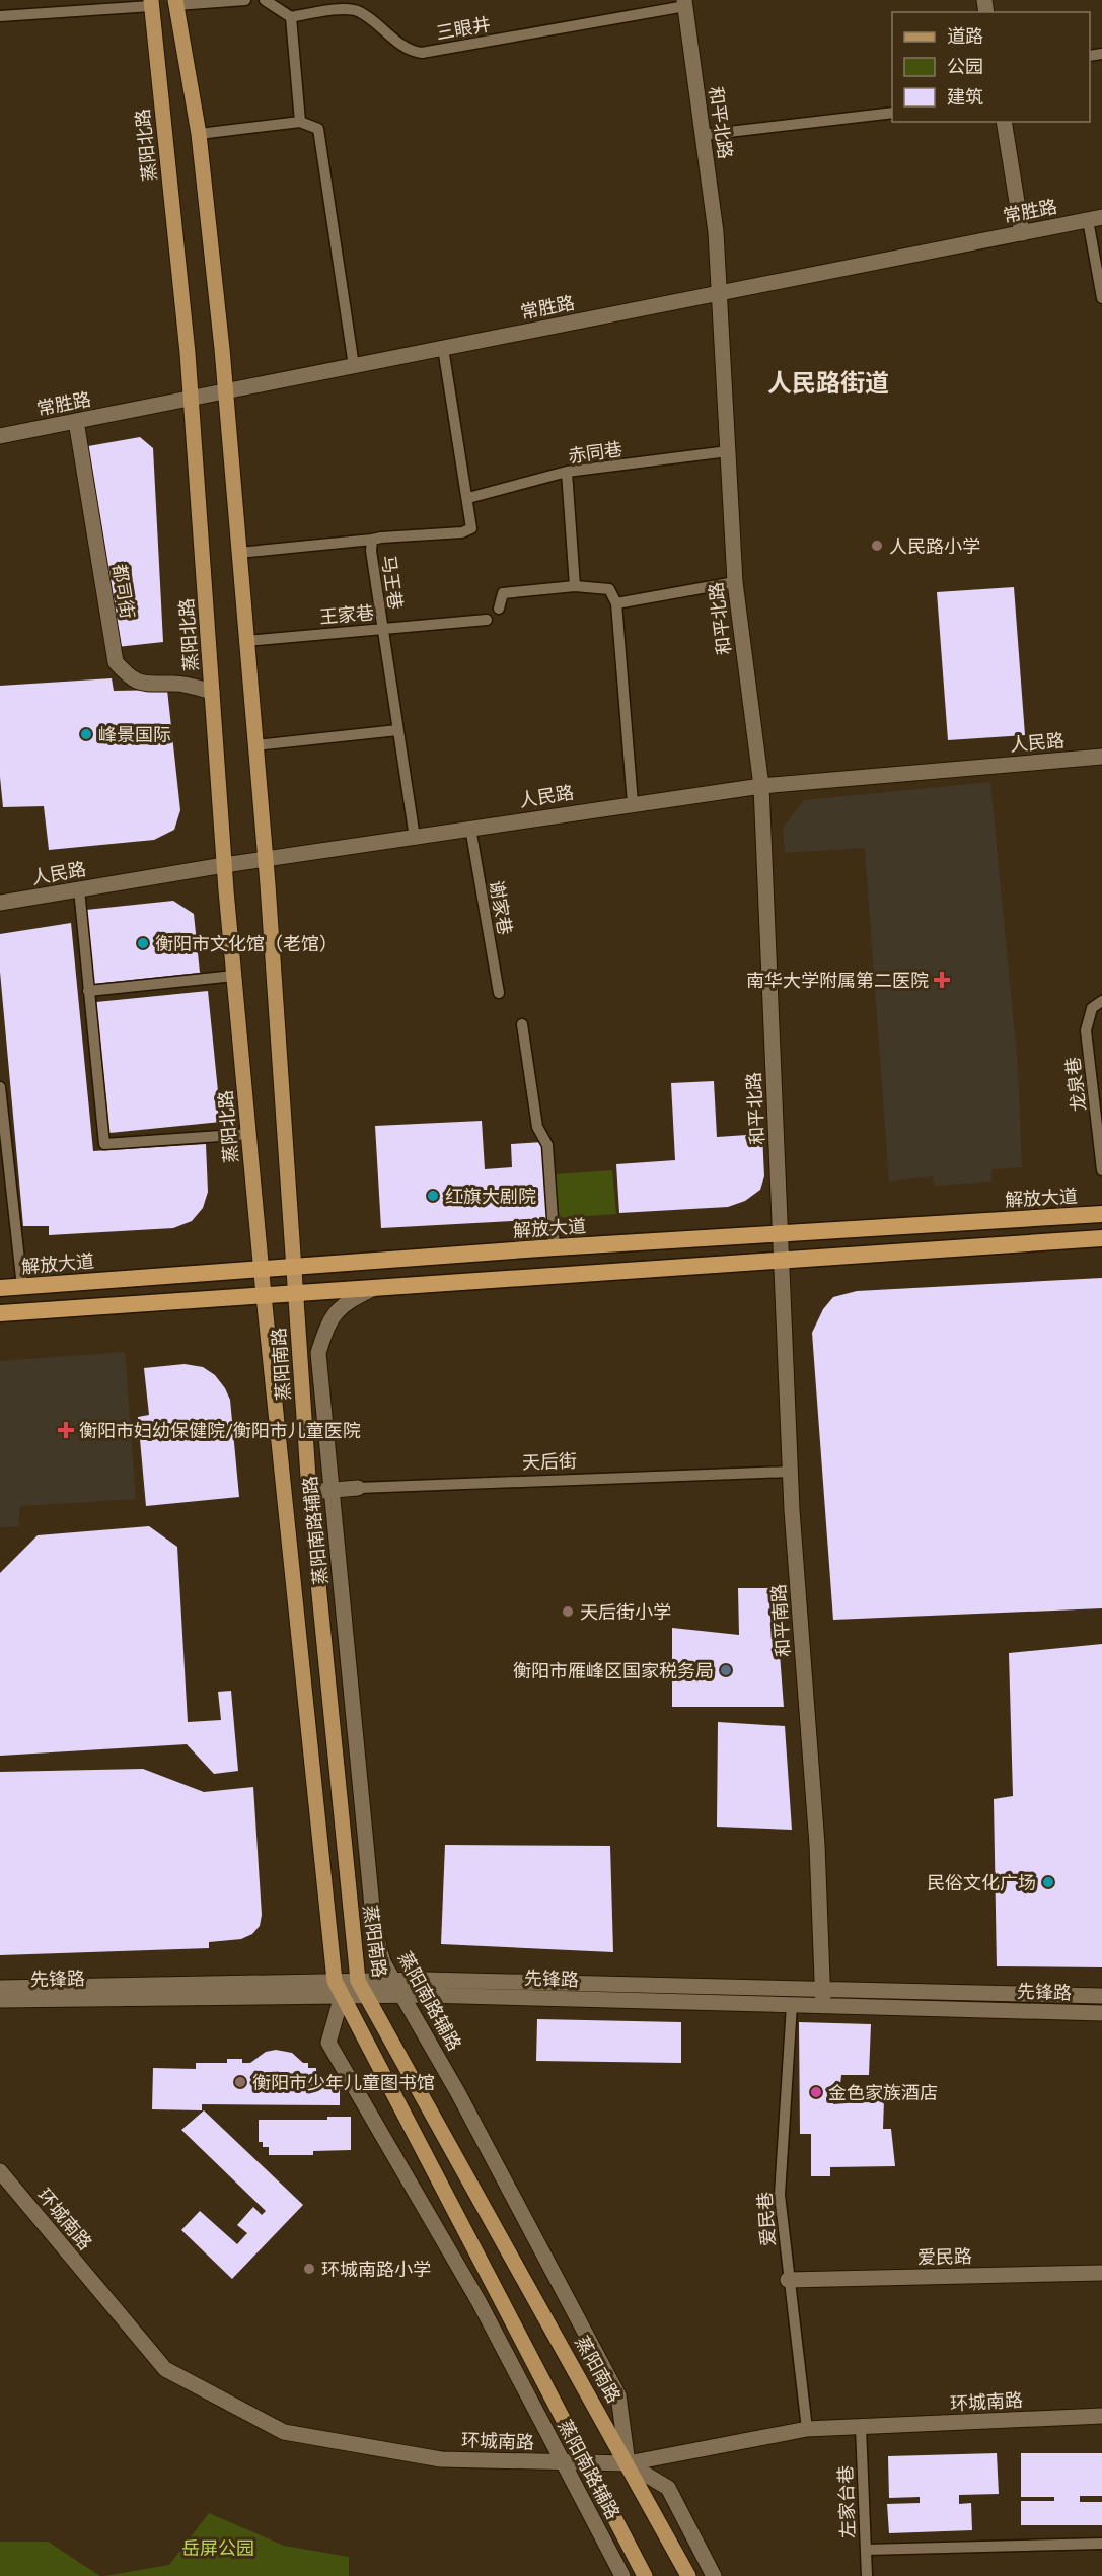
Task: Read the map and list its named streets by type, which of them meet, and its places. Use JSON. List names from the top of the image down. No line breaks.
{"streets":{"highway":["解放大道"],"main road":["蒸阳北路","蒸阳南路"],"street":["和平北路","常胜路","都司街","人民路","天后街","蒸阳南路辅路","和平南路","先锋路","环城南路","爱民路"],"lane":["三眼井","赤同巷","马王巷","王家巷","谢家巷","龙泉巷","爱民巷","左家台巷"]},"crossings":[["三眼井","和平北路"],["和平北路","常胜路"],["和平北路","赤同巷"],["和平北路","人民路"],["和平北路","解放大道"],["和平北路","和平南路"],["蒸阳北路","常胜路"],["蒸阳北路","都司街"],["蒸阳北路","人民路"],["蒸阳北路","解放大道"],["蒸阳北路","蒸阳南路"],["常胜路","马王巷"],["常胜路","都司街"],["赤同巷","马王巷"],["马王巷","王家巷"],["马王巷","人民路"],["人民路","谢家巷"],["解放大道","蒸阳南路"],["解放大道","和平南路"],["蒸阳南路","天后街"],["蒸阳南路","蒸阳南路辅路"],["蒸阳南路","先锋路"],["蒸阳南路","环城南路"],["天后街","蒸阳南路辅路"],["天后街","和平南路"],["蒸阳南路辅路","先锋路"],["蒸阳南路辅路","环城南路"],["和平南路","先锋路"],["先锋路","爱民巷"],["环城南路","爱民巷"],["环城南路","左家台巷"],["爱民巷","爱民路"]],"districts":["人民路街道"],"parks":["岳屏公园"],"places":{"other":["人民路小学","峰景国际","衡阳市文化馆（老馆）","红旗大剧院","天后街小学","衡阳市雁峰区国家税务局","民俗文化广场","衡阳市少年儿童图书馆","金色家族酒店","环城南路小学"],"health":["南华大学附属第二医院","衡阳市妇幼保健院/衡阳市儿童医院"]},"legend":["道路","公园","建筑"]}
